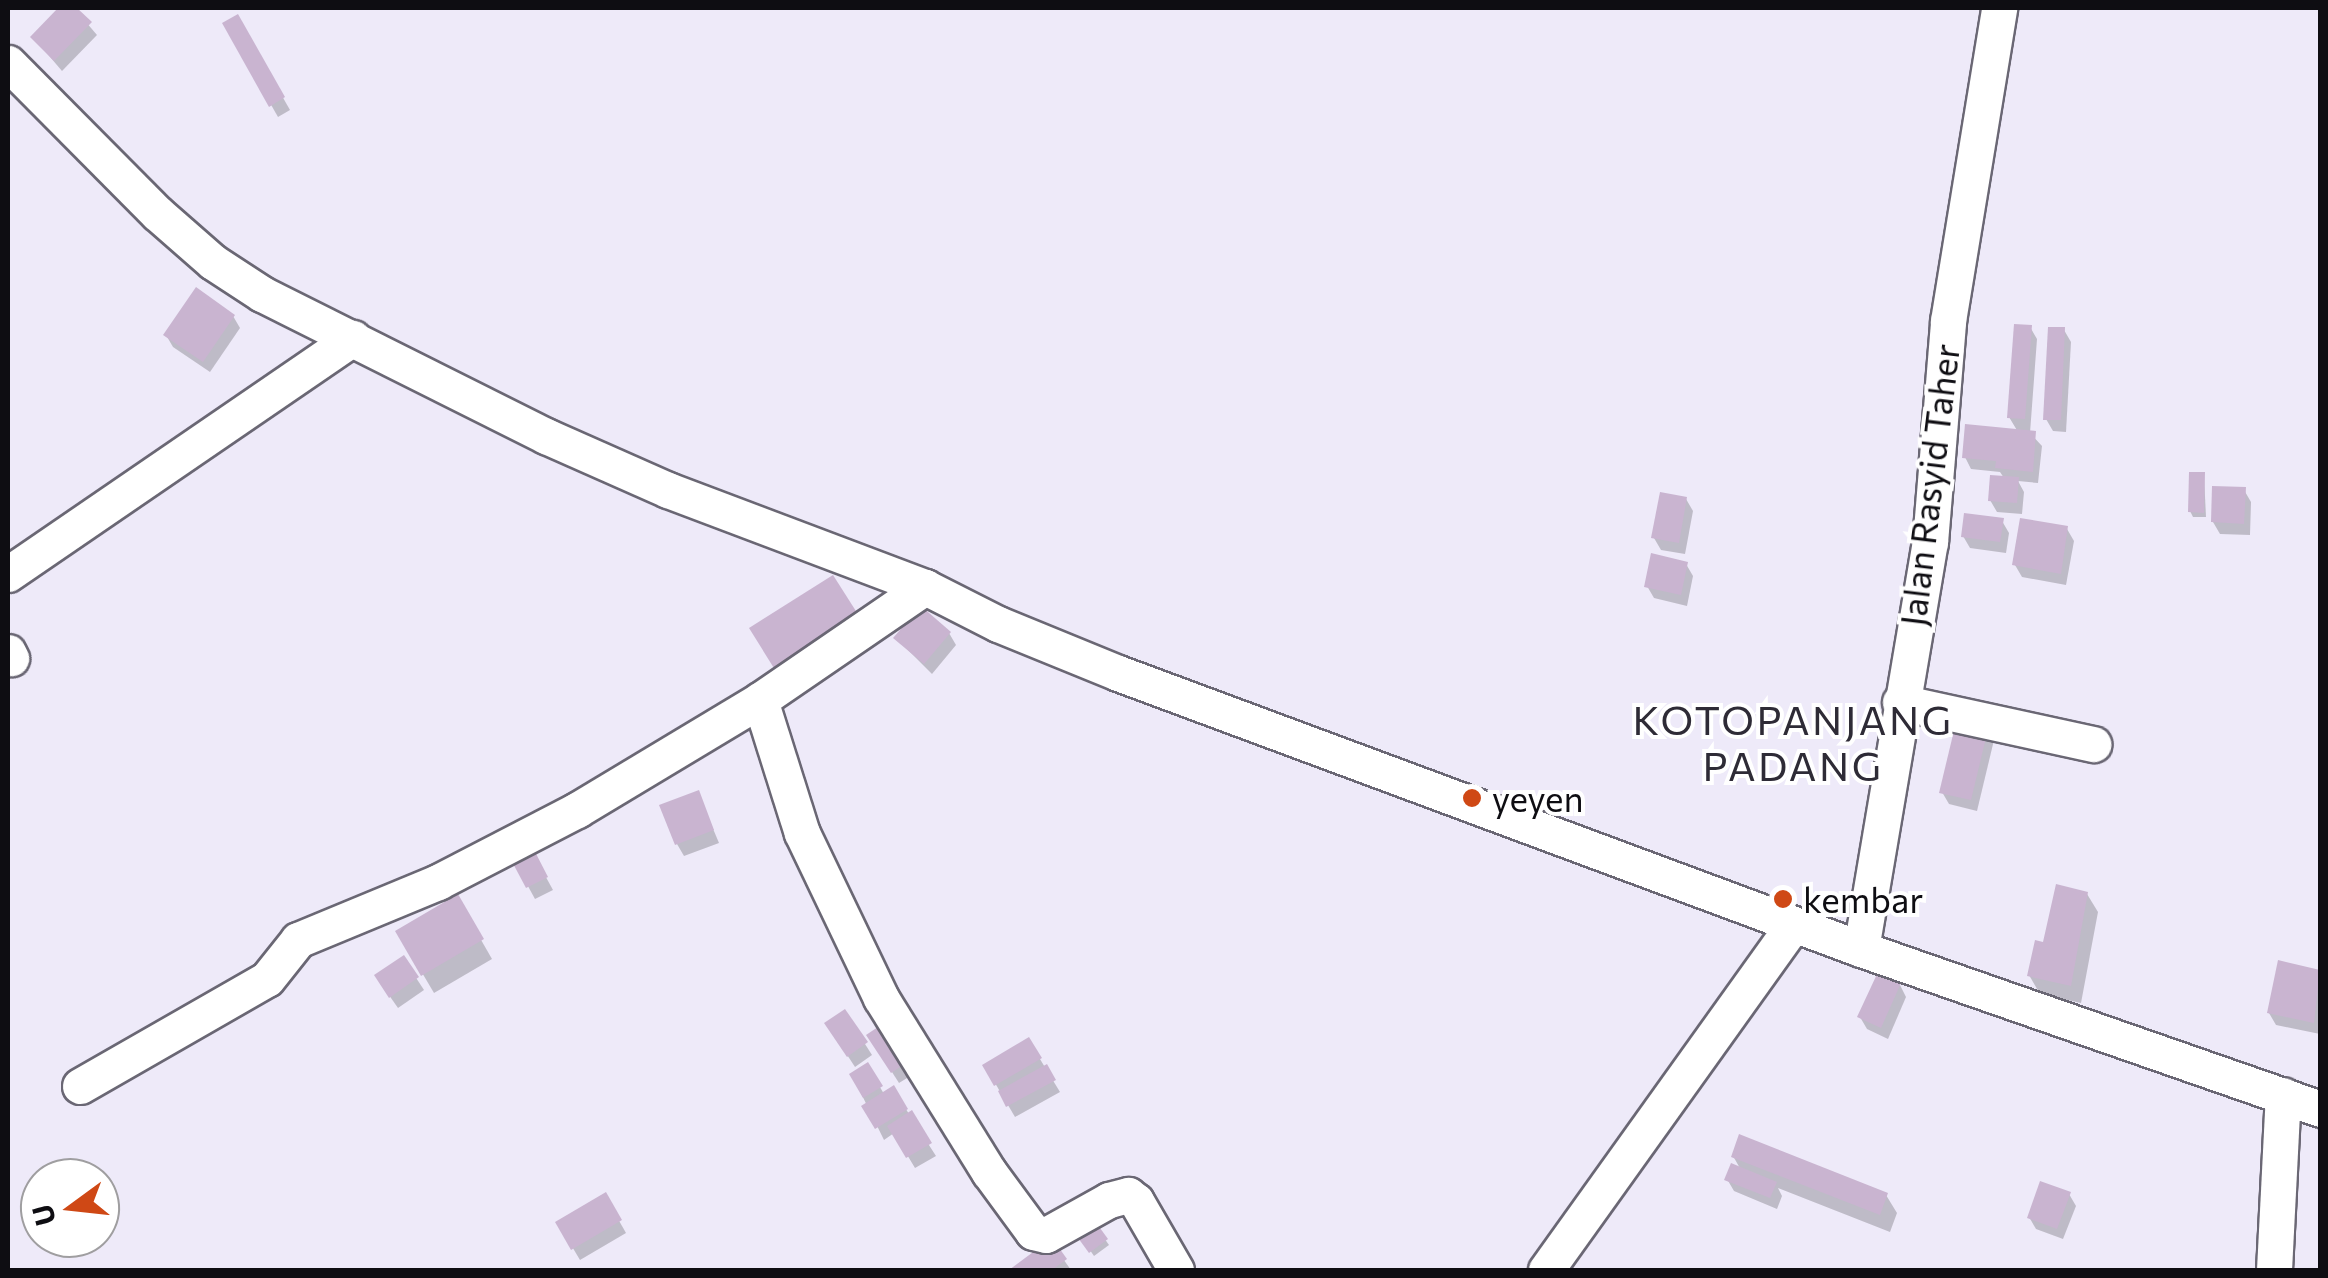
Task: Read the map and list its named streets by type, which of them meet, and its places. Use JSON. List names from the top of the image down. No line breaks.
{"streets":{"street":["Jalan Rasyid Taher"]},"districts":["KOTOPANJANG PADANG"],"places":["yeyen","kembar"],"north":"left"}
